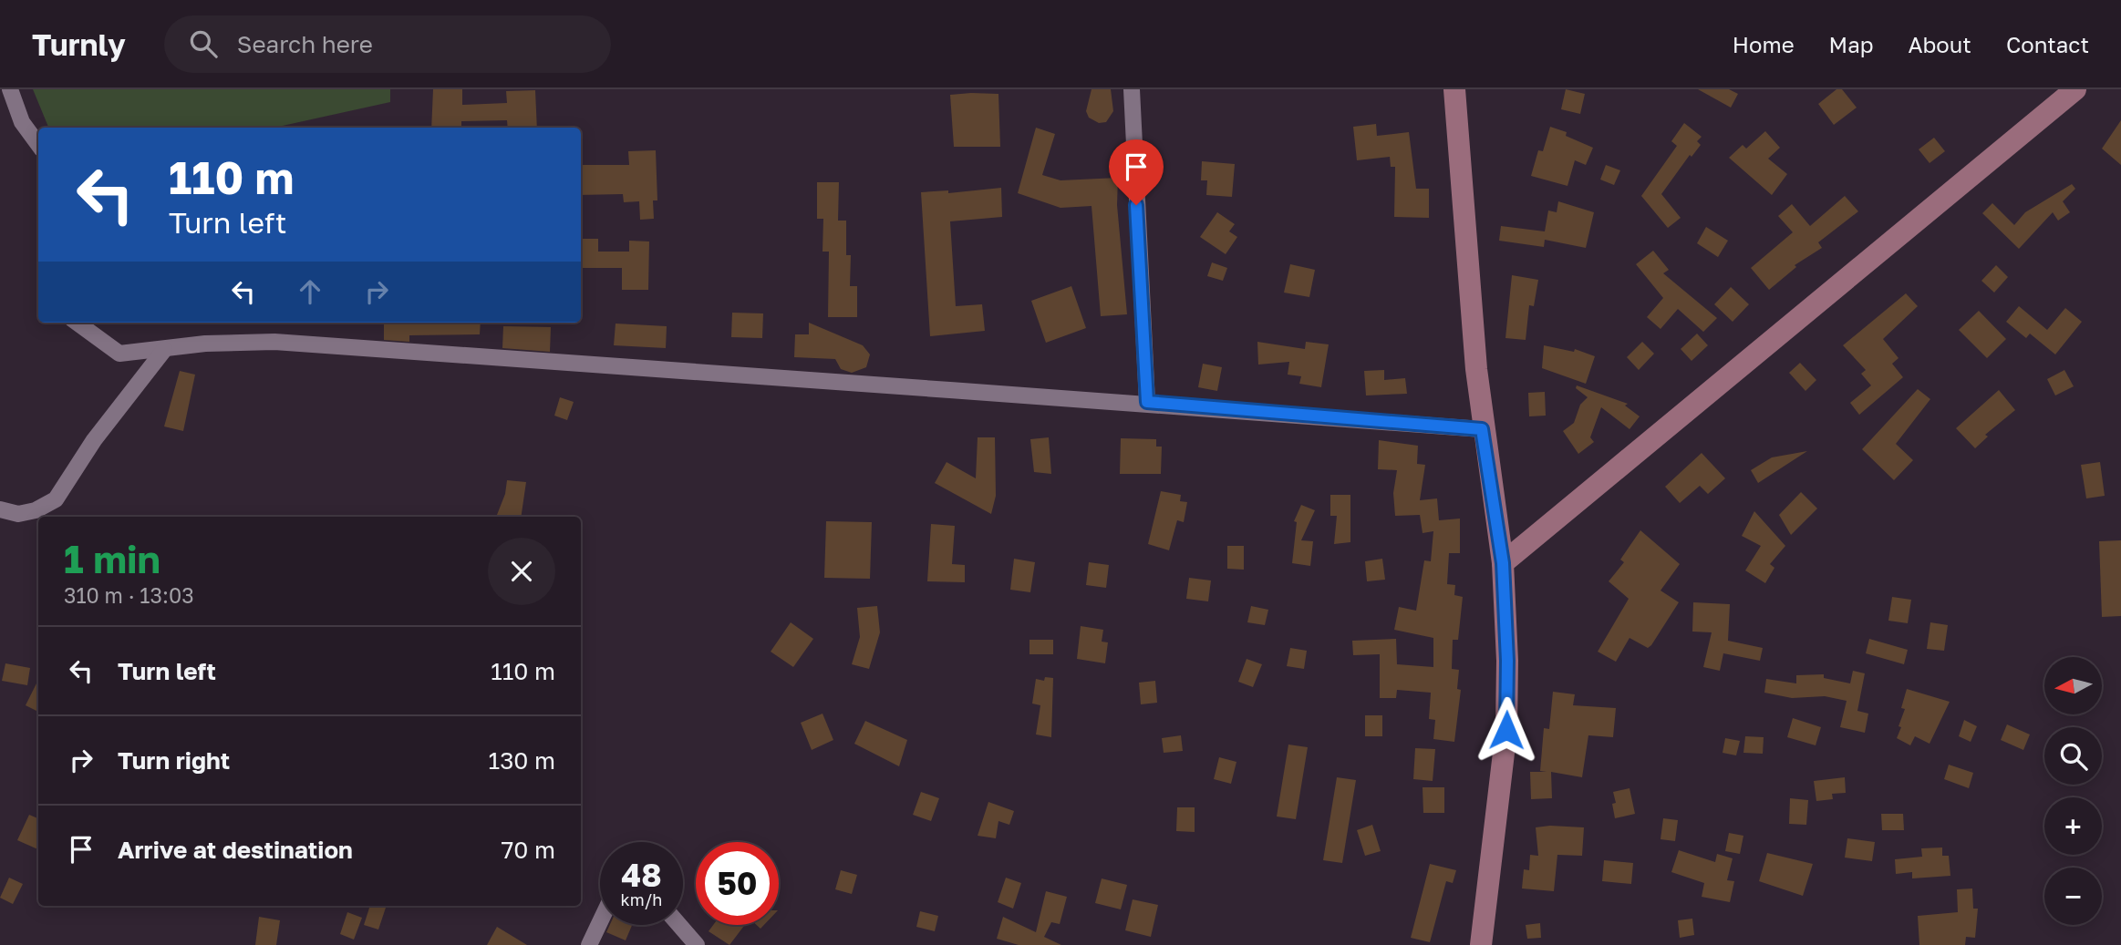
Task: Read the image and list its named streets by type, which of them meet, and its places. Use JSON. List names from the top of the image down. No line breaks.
{"north":"left","page":{"header":"Turnly","search":"Search here","nav":["Home","Map","About","Contact"],"turn":["110 m","Turn left"],"heading":["1 min","310 m · 13:03"],"list":[{"name":"Turn left","value":"110 m"},{"name":"Turn right","value":"130 m"},{"name":"Arrive at destination","value":"70 m"}],"map_buttons":["+","−"],"speed":"48 km/h","limit":"50"}}
